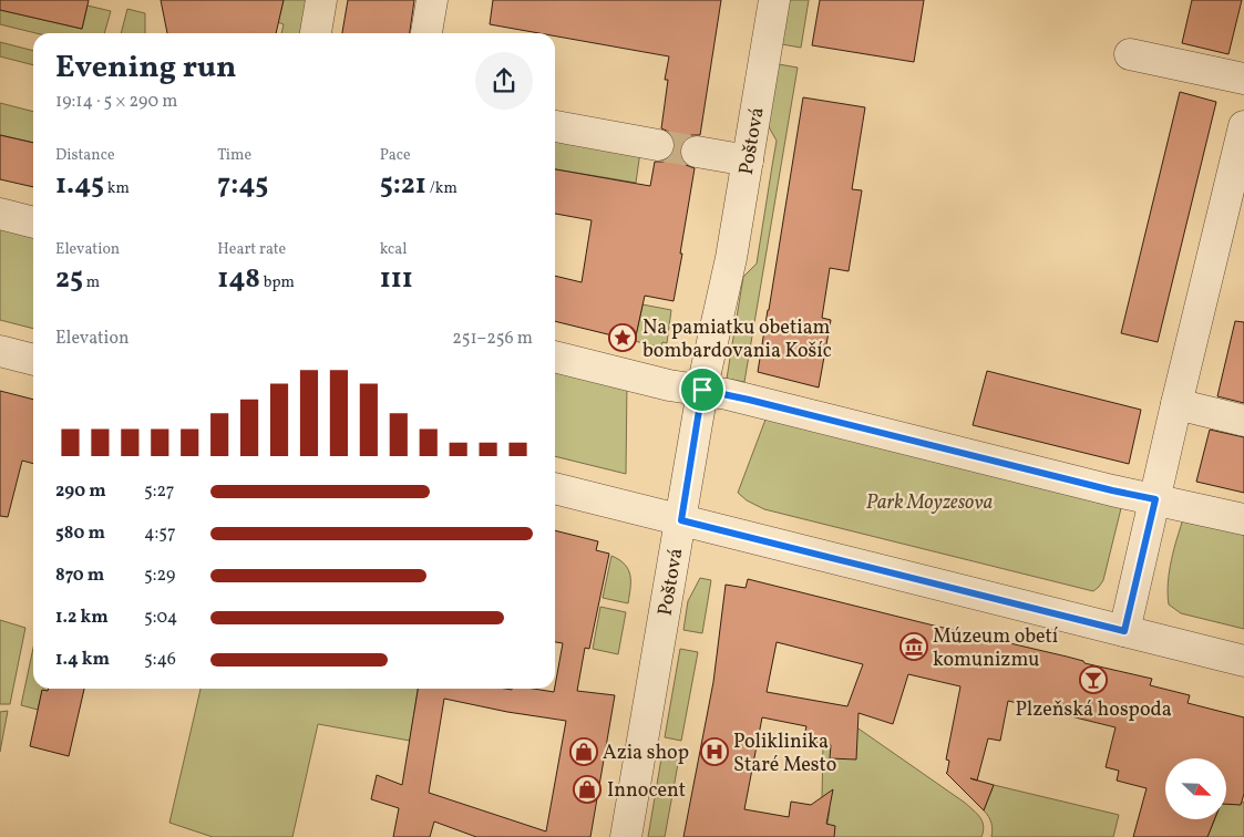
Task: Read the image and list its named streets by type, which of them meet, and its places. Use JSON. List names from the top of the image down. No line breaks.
{"streets":{"street":["Poštová"]},"parks":["Park Moyzesova"],"places":{"place":["Na pamiatku obetiam bombardovania Košíc"],"museum":["Múzeum obetí komunizmu"],"bar":["Plzeňská hospoda"],"shop":["Azia shop","Innocent"],"hospital":["Poliklinika Staré Mesto"]},"north":"bottom right","page":{"heading":["Evening run","19:14 · 5 × 290 m"],"stats":[["Distance","1.45 km"],["Time","7:45"],["Pace","5:21 /km"],["Elevation","25 m"],["Heart rate","148 bpm"],["kcal","111"]],"chart":["Elevation","251–256 m"],"list":[{"name":"290 m","note":"5:27"},{"name":"580 m","note":"4:57"},{"name":"870 m","note":"5:29"},{"name":"1.2 km","note":"5:04"},{"name":"1.4 km","note":"5:46"}]}}
